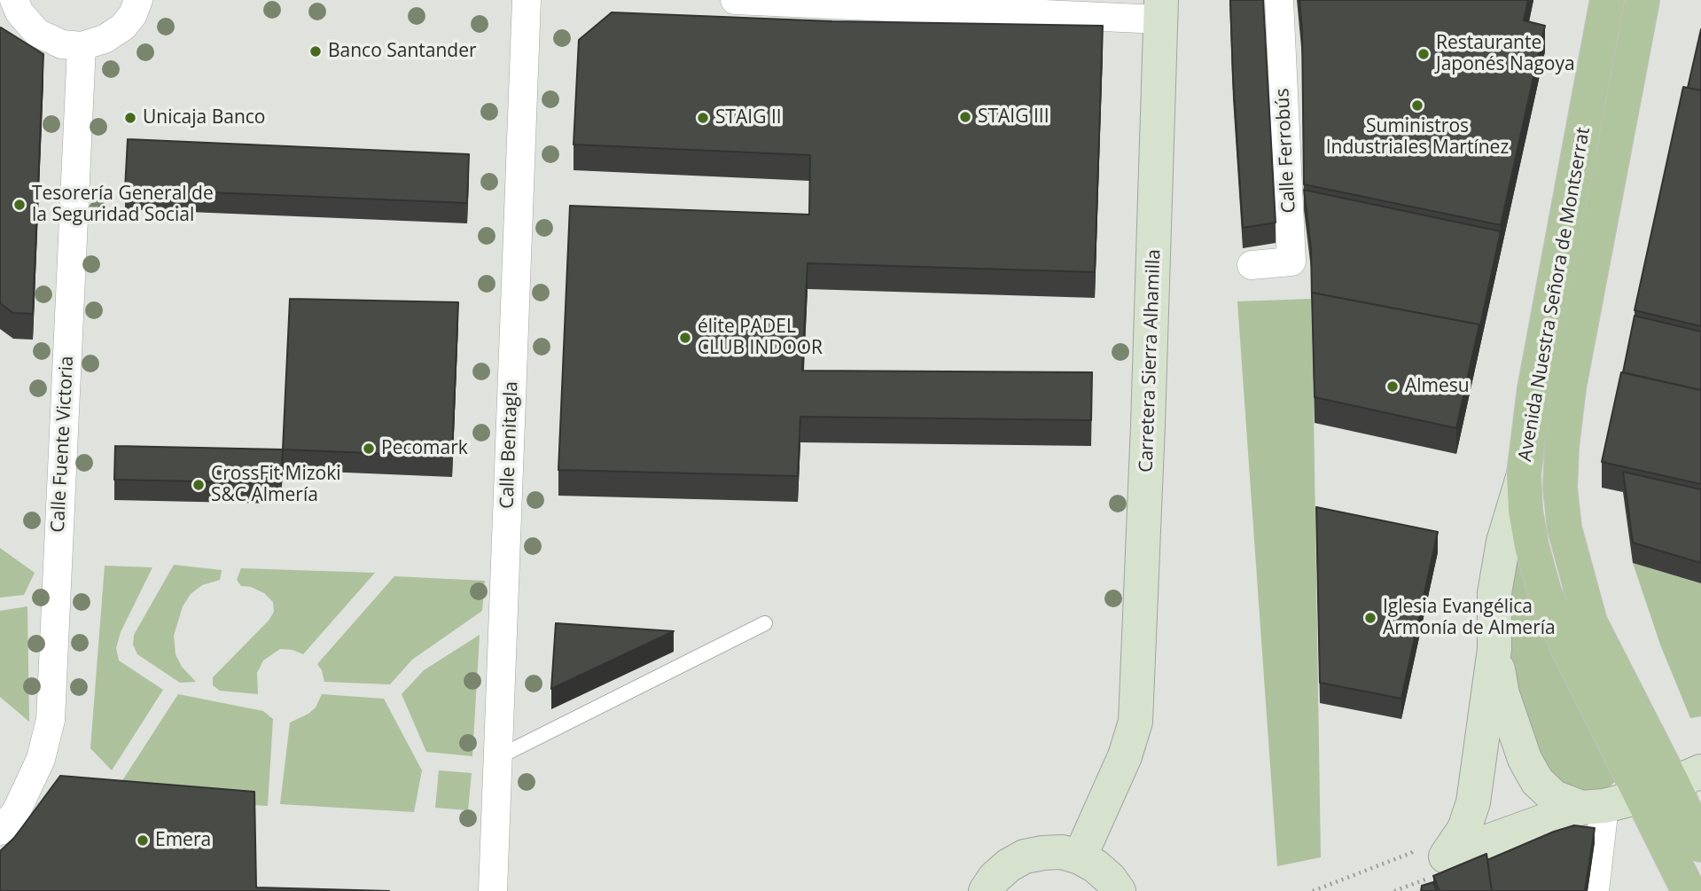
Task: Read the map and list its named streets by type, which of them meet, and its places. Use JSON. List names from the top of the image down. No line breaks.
{"streets":{"main road":["Avenida Nuestra Señora de Montserrat","Carretera Sierra Alhamilla"],"street":["Calle Ferrobús","Calle Fuente Victoria","Calle Benitagla"]},"places":["Banco Santander","Restaurante Japonés Nagoya","Suministros Industriales Martínez","STAIG III","Unicaja Banco","STAIG II","Tesorería General de la Seguridad Social","élite PADEL CLUB INDOOR","Almesu","Pecomark","CrossFit Mizoki S&C Almería","Iglesia Evangélica Armonía de Almería","Emera"]}
